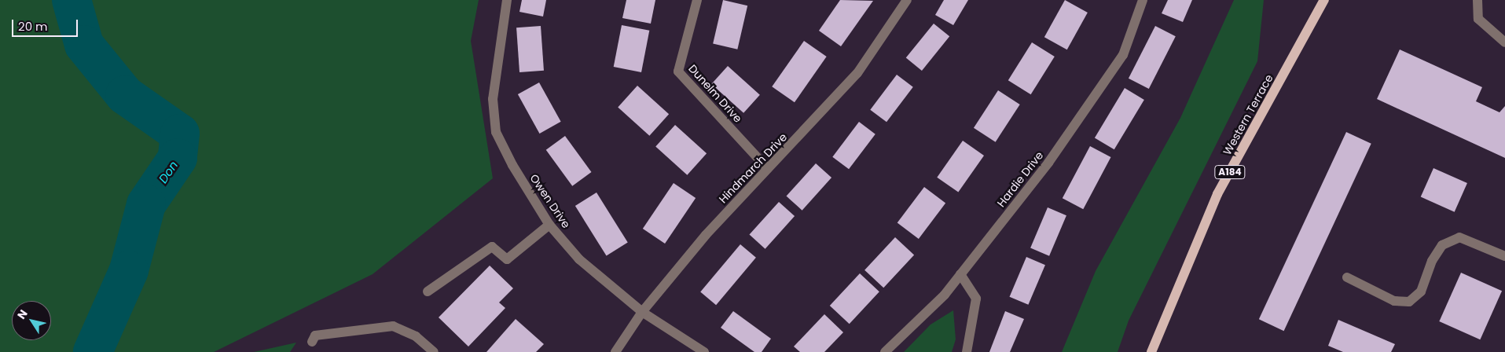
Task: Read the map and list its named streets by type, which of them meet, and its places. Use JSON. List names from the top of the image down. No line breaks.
{"streets":{"main road":["Western Terrace","A184"],"street":["Dunelm Drive","Hindmarch Drive","Hardie Drive","Owen Drive"]},"crossings":[["Dunelm Drive","Hindmarch Drive"],["Hindmarch Drive","Owen Drive"]],"water":["Don"],"scale_bar":"20 m","north":"top left"}
